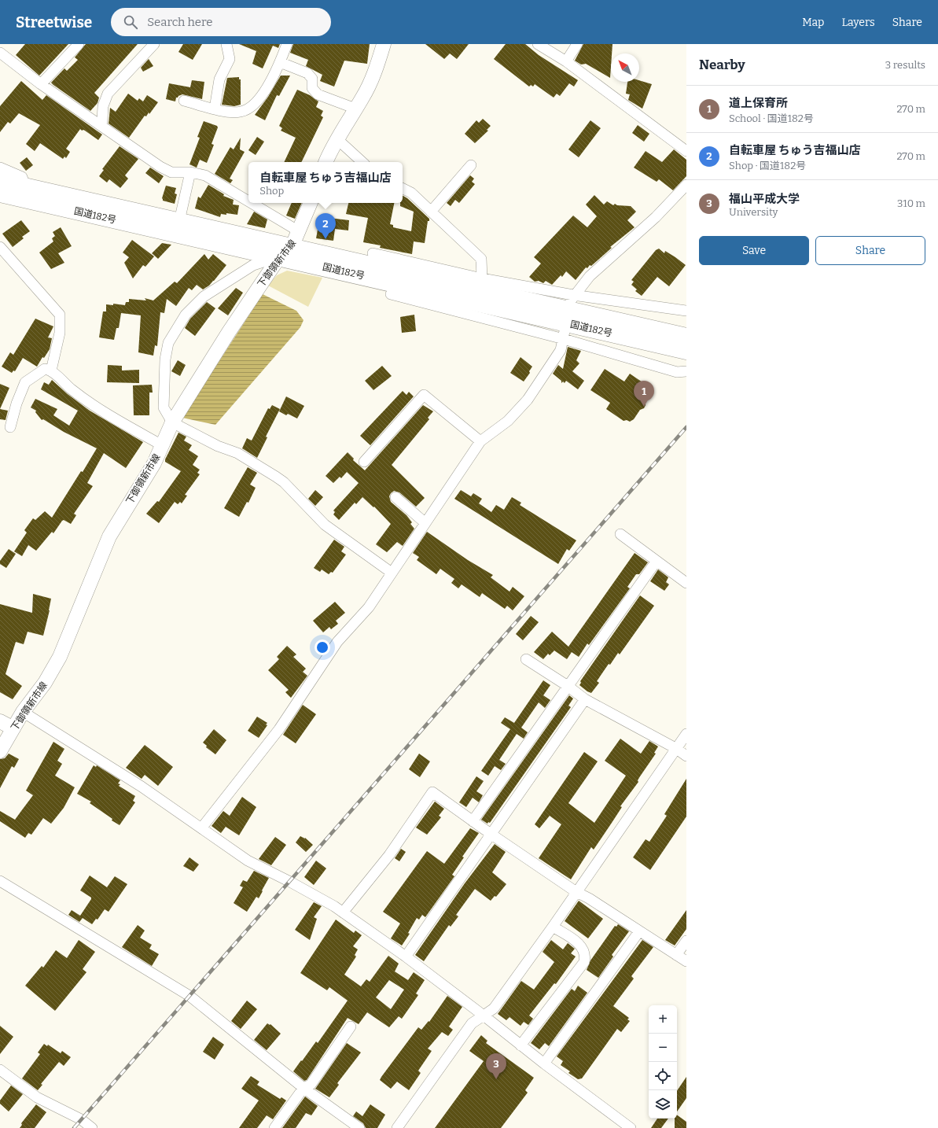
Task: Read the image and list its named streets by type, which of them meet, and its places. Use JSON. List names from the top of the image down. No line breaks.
{"streets":{"highway":["国道182号"],"main road":["下御領新市線"]},"crossings":[["国道182号","下御領新市線"]],"north":"top left","page":{"header":"Streetwise","search":"Search here","nav":["Map","Layers","Share"],"heading":["Nearby","3 results"],"list":[{"mark":"1","name":"道上保育所","note":"School · 国道182号","value":"270 m"},{"mark":"2","name":"自転車屋 ちゅう吉福山店","note":"Shop · 国道182号","value":"270 m"},{"mark":"3","name":"福山平成大学","note":"University","value":"310 m"}],"popup":["自転車屋 ちゅう吉福山店","Shop"],"pins":["2","1","3"],"buttons":["Save","Share"],"map_buttons":["+","−"]}}
